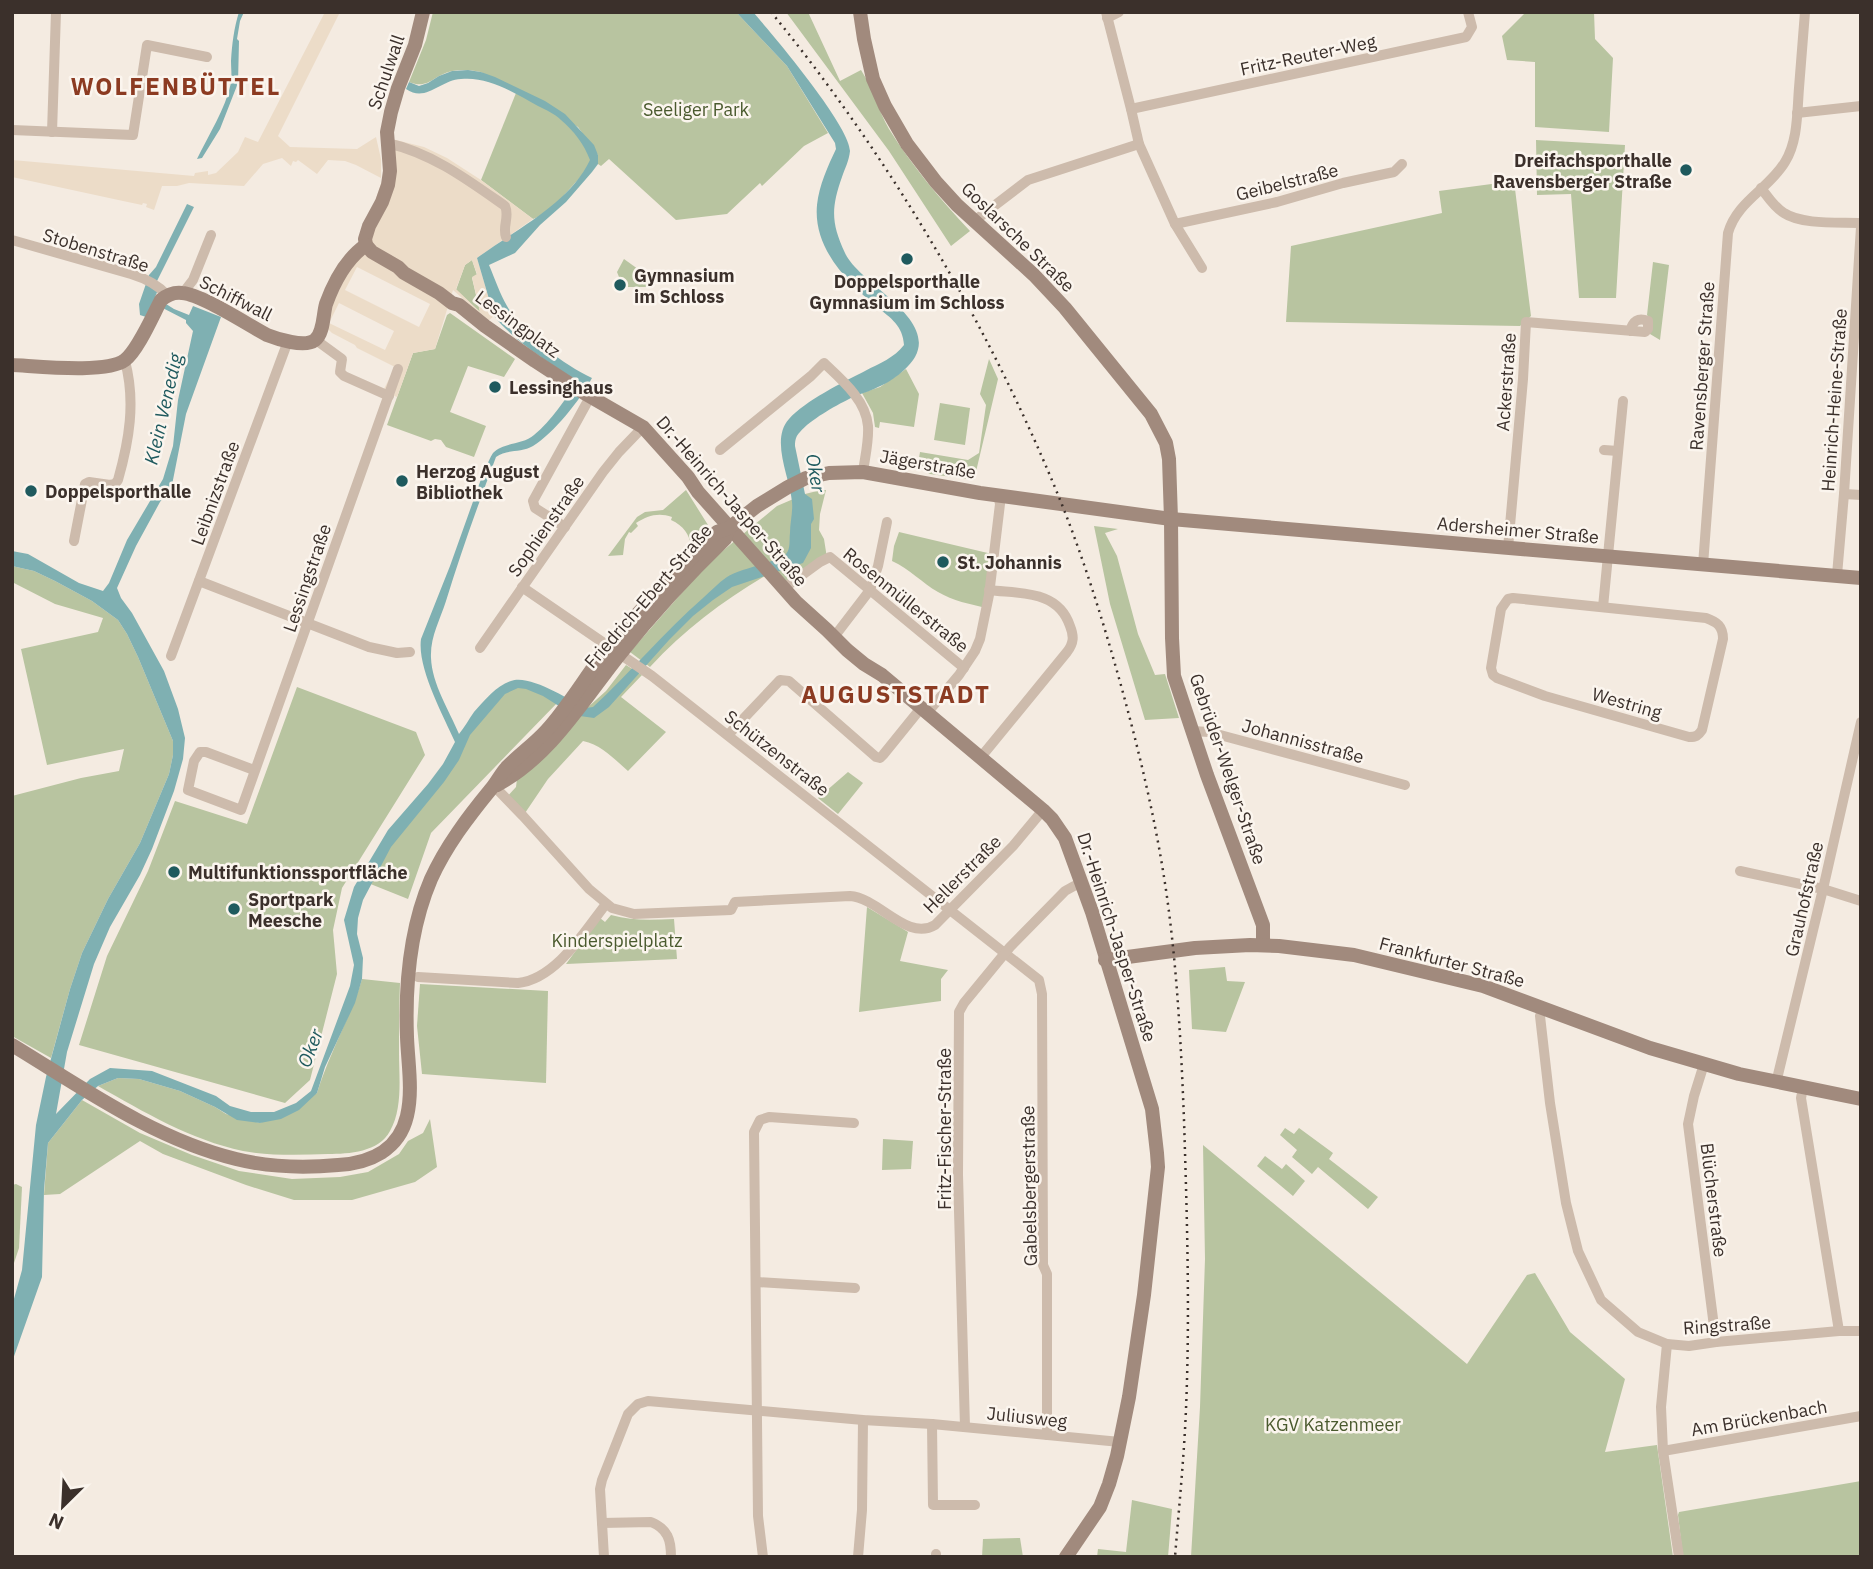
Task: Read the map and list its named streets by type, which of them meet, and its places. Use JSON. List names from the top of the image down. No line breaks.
{"streets":{"main road":["Schulwall","Goslarsche Straße","Schiffwall","Lessingplatz","Jägerstraße","Dr.-Heinrich-Jasper-Straße","Adersheimer Straße","Friedrich-Ebert-Straße","Gebrüder-Welger-Straße","Frankfurter Straße"],"street":["Fritz-Reuter-Weg","Geibelstraße","Stobenstraße","Ravensberger Straße","Ackerstraße","Heinrich-Heine-Straße","Leibnizstraße","Sophienstraße","Lessingstraße","Rosenmüllerstraße","Westring","Johannisstraße","Schützenstraße","Hellerstraße","Grauhofstraße","Fritz-Fischer-Straße","Gabelsbergerstraße","Blücherstraße","Ringstraße","Juliusweg","Am Brückenbach"]},"crossings":[["Schulwall","Lessingplatz"],["Goslarsche Straße","Jägerstraße"],["Goslarsche Straße","Adersheimer Straße"],["Goslarsche Straße","Gebrüder-Welger-Straße"],["Stobenstraße","Schiffwall"],["Schiffwall","Leibnizstraße"],["Lessingplatz","Dr.-Heinrich-Jasper-Straße"],["Ravensberger Straße","Adersheimer Straße"],["Ackerstraße","Adersheimer Straße"],["Heinrich-Heine-Straße","Adersheimer Straße"],["Jägerstraße","Dr.-Heinrich-Jasper-Straße"],["Jägerstraße","Adersheimer Straße"],["Jägerstraße","Friedrich-Ebert-Straße"],["Jägerstraße","Gebrüder-Welger-Straße"],["Dr.-Heinrich-Jasper-Straße","Sophienstraße"],["Dr.-Heinrich-Jasper-Straße","Friedrich-Ebert-Straße"],["Dr.-Heinrich-Jasper-Straße","Rosenmüllerstraße"],["Dr.-Heinrich-Jasper-Straße","Hellerstraße"],["Dr.-Heinrich-Jasper-Straße","Frankfurter Straße"],["Dr.-Heinrich-Jasper-Straße","Fritz-Fischer-Straße"],["Dr.-Heinrich-Jasper-Straße","Juliusweg"],["Sophienstraße","Schützenstraße"],["Adersheimer Straße","Gebrüder-Welger-Straße"],["Friedrich-Ebert-Straße","Schützenstraße"],["Johannisstraße","Gebrüder-Welger-Straße"],["Schützenstraße","Hellerstraße"],["Schützenstraße","Fritz-Fischer-Straße"],["Schützenstraße","Gabelsbergerstraße"],["Gebrüder-Welger-Straße","Frankfurter Straße"],["Grauhofstraße","Frankfurter Straße"],["Frankfurter Straße","Blücherstraße"],["Frankfurter Straße","Ringstraße"],["Fritz-Fischer-Straße","Gabelsbergerstraße"],["Fritz-Fischer-Straße","Juliusweg"],["Gabelsbergerstraße","Juliusweg"],["Blücherstraße","Ringstraße"]],"districts":["WOLFENBÜTTEL","AUGUSTSTADT"],"water":["Klein Venedig","Oker"],"parks":["Seeliger Park","Kinderspielplatz","KGV Katzenmeer"],"places":["Dreifachsporthalle Ravensberger Straße","Doppelsporthalle Gymnasium im Schloss","Gymnasium im Schloss","Lessinghaus","Herzog August Bibliothek","Doppelsporthalle","St. Johannis","Multifunktionssportfläche","Sportpark Meesche"],"north":"bottom left"}
